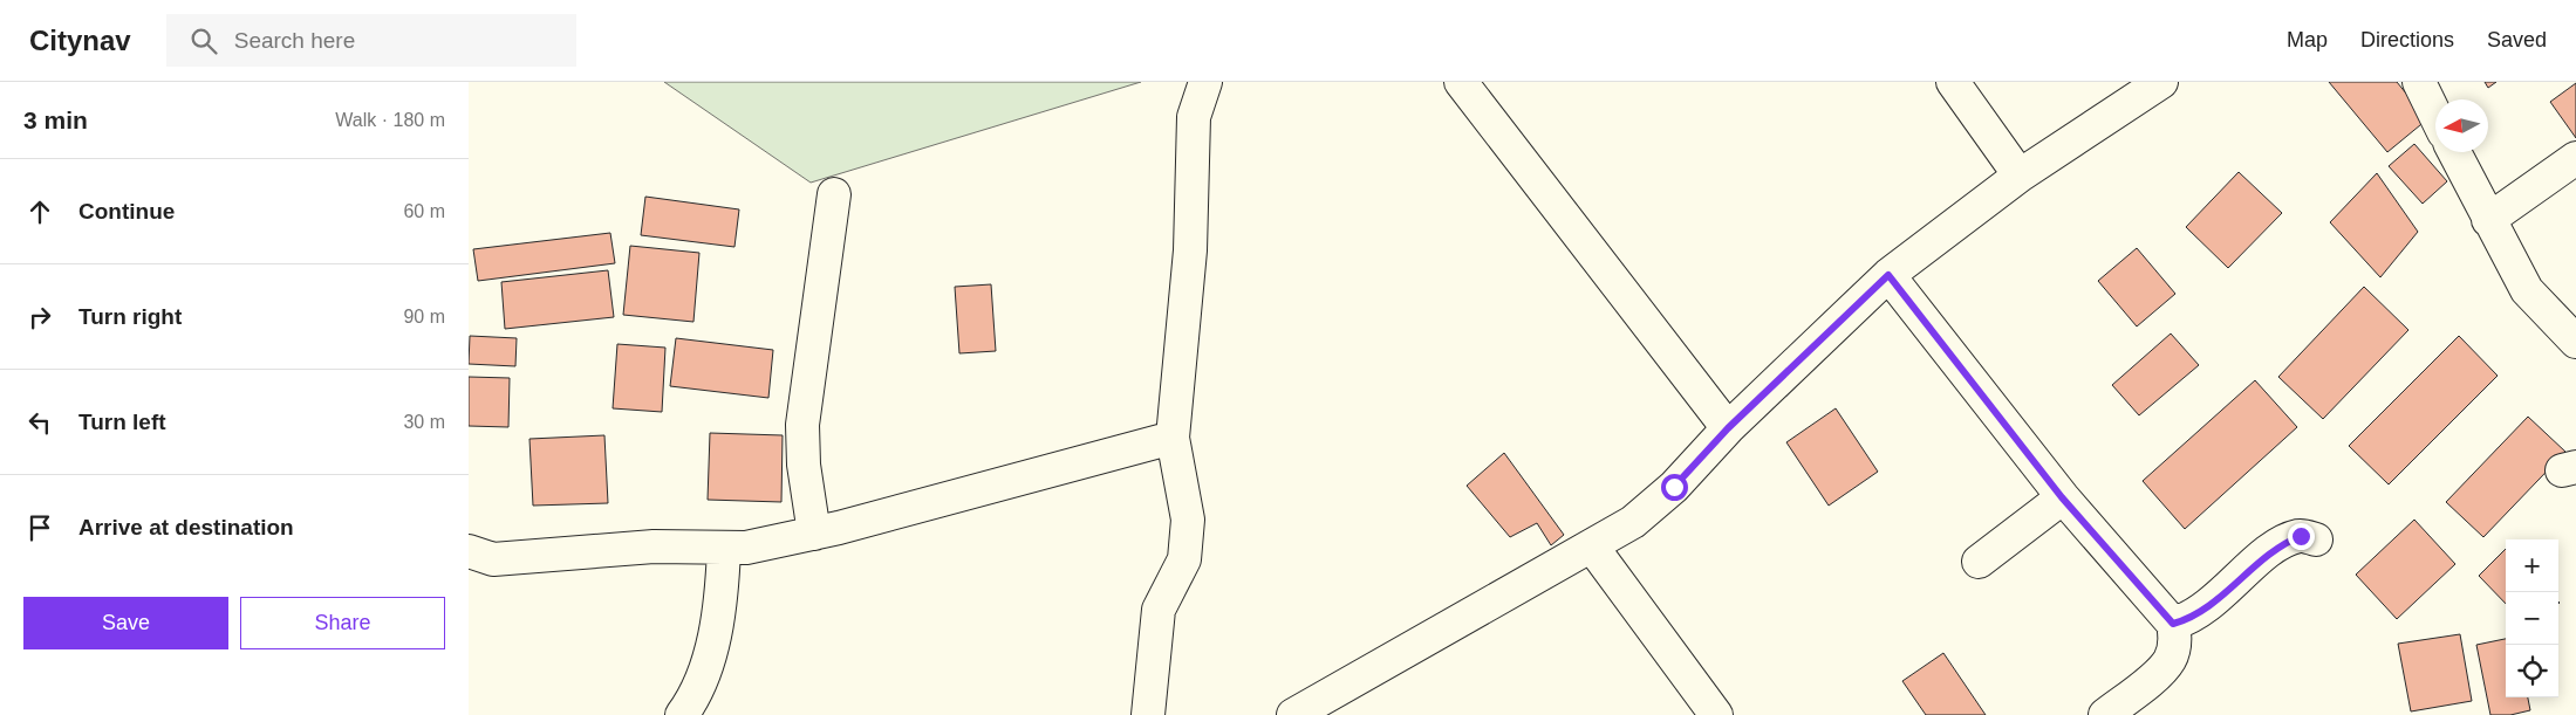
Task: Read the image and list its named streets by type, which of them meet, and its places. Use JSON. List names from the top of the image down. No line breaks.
{"north":"left","page":{"header":"Citynav","search":"Search here","nav":["Map","Directions","Saved"],"heading":["3 min","Walk · 180 m"],"list":[["Continue","60 m"],["Turn right","90 m"],["Turn left","30 m"],"Arrive at destination"],"map_buttons":["+","−"],"buttons":["Save","Share"]}}
